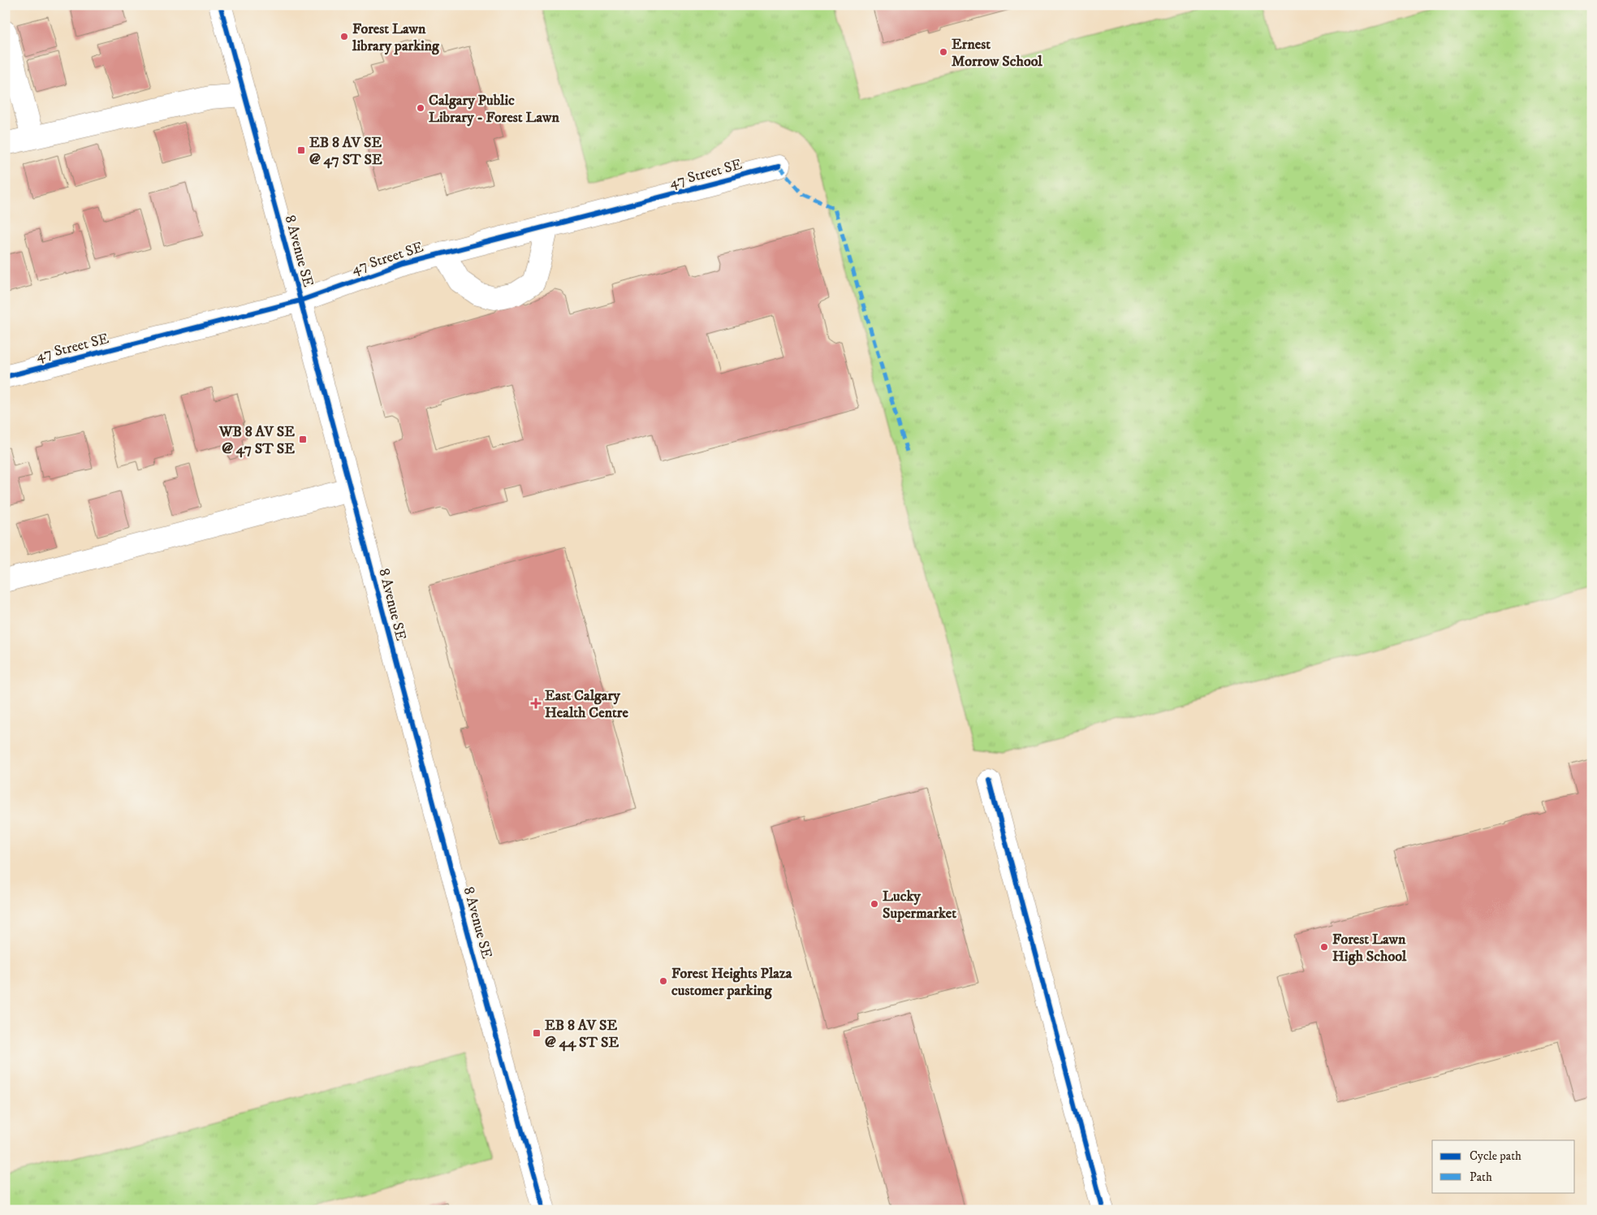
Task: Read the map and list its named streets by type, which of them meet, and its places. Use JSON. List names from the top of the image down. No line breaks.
{"streets":{"street":["47 Street SE","8 Avenue SE"]},"crossings":[["47 Street SE","8 Avenue SE"]],"places":{"other":["Forest Lawn library parking","Ernest Morrow School","Calgary Public Library - Forest Lawn","Lucky Supermarket","Forest Lawn High School","Forest Heights Plaza customer parking"],"transit":["EB 8 AV SE @ 47 ST SE","WB 8 AV SE @ 47 ST SE","EB 8 AV SE @ 44 ST SE"],"health":["East Calgary Health Centre"]},"legend":["Cycle path","Path"]}
